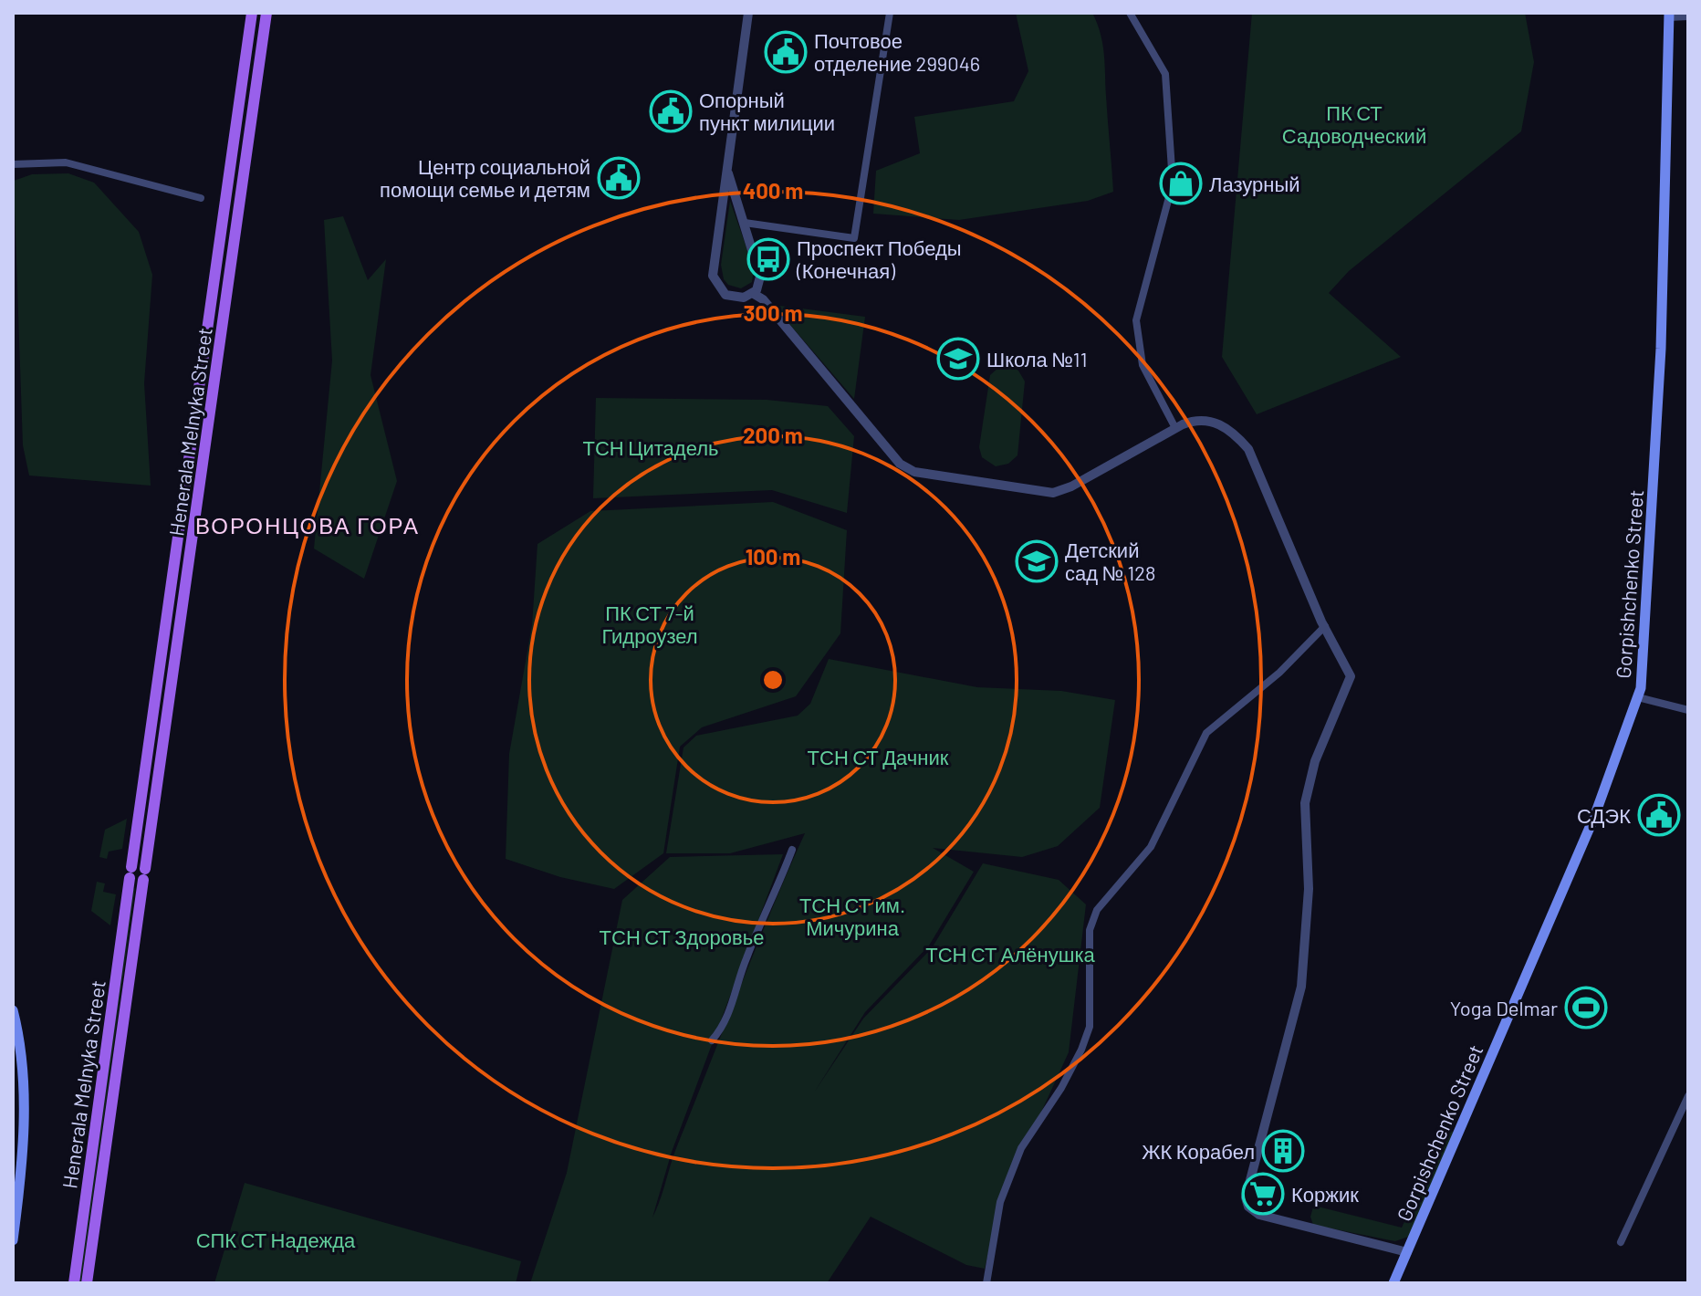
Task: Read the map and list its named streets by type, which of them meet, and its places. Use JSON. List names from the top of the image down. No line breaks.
{"streets":{"main road":["Henerala Melnyka Street","Gorpishchenko Street"]},"districts":["ВОРОНЦОВА ГОРА"],"parks":["ПК СТ Садоводческий","ТСН Цитадель","ПК СТ 7-й Гидроузел","ТСН СТ Дачник","ТСН СТ им. Мичурина","ТСН СТ Здоровье","ТСН СТ Алёнушка","СПК СТ Надежда"],"places":{"public building":["Почтовое отделение 299046","Опорный пункт милиции","Центр социальной помощи семье и детям","СДЭК"],"shop":["Лазурный"],"bus stop":["Проспект Победы (Конечная)"],"school or university":["Школа №11","Детский сад № 128"],"sports":["Yoga Delmar"],"building":["ЖК Корабел"],"supermarket":["Коржик"]},"rings":["400 m","300 m","200 m","100 m"]}
